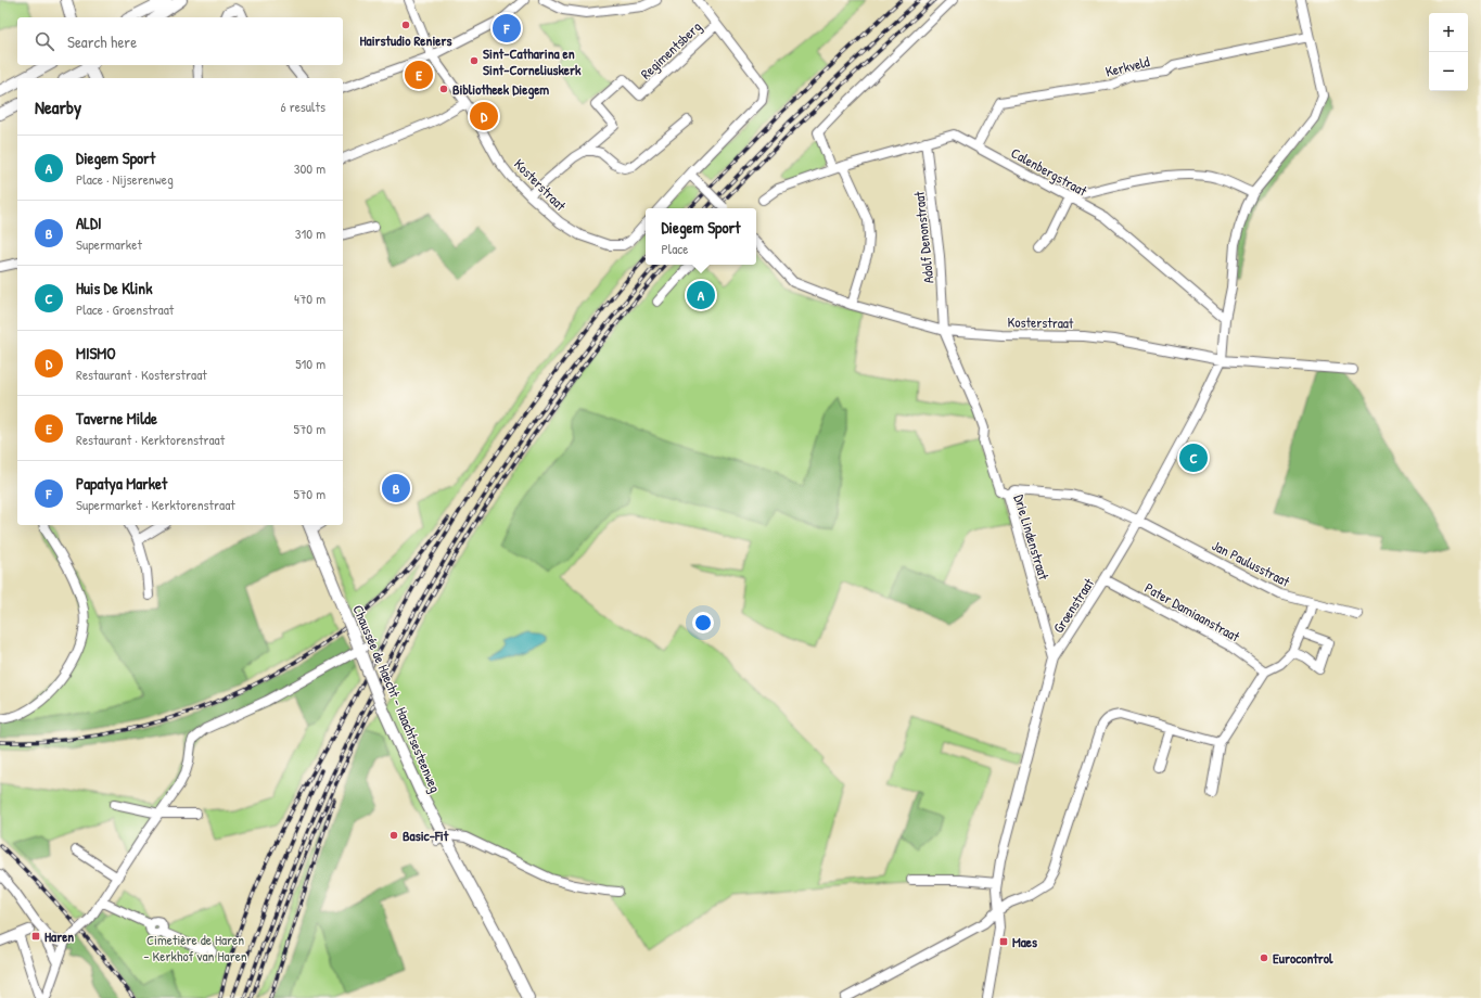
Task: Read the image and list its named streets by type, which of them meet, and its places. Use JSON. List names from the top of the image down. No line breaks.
{"streets":{"main road":["Chaussée de Haecht - Haachtsesteenweg"],"street":["Regimentsberg","Kerkveld","Calenbergstraat","Kosterstraat","Adolf Denonstraat","Drie Lindenstraat","Jan Paulusstraat","Groenstraat","Pater Damiaanstraat"]},"crossings":[["Regimentsberg","Kosterstraat"],["Kerkveld","Calenbergstraat"],["Calenbergstraat","Adolf Denonstraat"],["Kosterstraat","Adolf Denonstraat"],["Kosterstraat","Drie Lindenstraat"],["Kosterstraat","Groenstraat"],["Adolf Denonstraat","Drie Lindenstraat"],["Drie Lindenstraat","Jan Paulusstraat"],["Drie Lindenstraat","Groenstraat"],["Jan Paulusstraat","Groenstraat"],["Groenstraat","Pater Damiaanstraat"]],"parks":["Cimetière de Haren - Kerkhof van Haren"],"places":{"other":["Hairstudio Reniers","Sint-Catharina en Sint-Corneliuskerk","Bibliotheek Diegem","Basic-Fit","Eurocontrol"],"transit":["Haren","Maes"]},"page":{"pins":["F","E","D","A","C","B"],"map_buttons":["+","−"],"search":"Search here","heading":["Nearby","6 results"],"list":[{"mark":"A","name":"Diegem Sport","note":"Place · Nijserenweg","value":"300 m"},{"mark":"B","name":"ALDI","note":"Supermarket","value":"310 m"},{"mark":"C","name":"Huis De Klink","note":"Place · Groenstraat","value":"470 m"},{"mark":"D","name":"MISMO","note":"Restaurant · Kosterstraat","value":"510 m"},{"mark":"E","name":"Taverne Milde","note":"Restaurant · Kerktorenstraat","value":"570 m"},{"mark":"F","name":"Papatya Market","note":"Supermarket · Kerktorenstraat","value":"570 m"}],"popup":["Diegem Sport","Place"]}}
